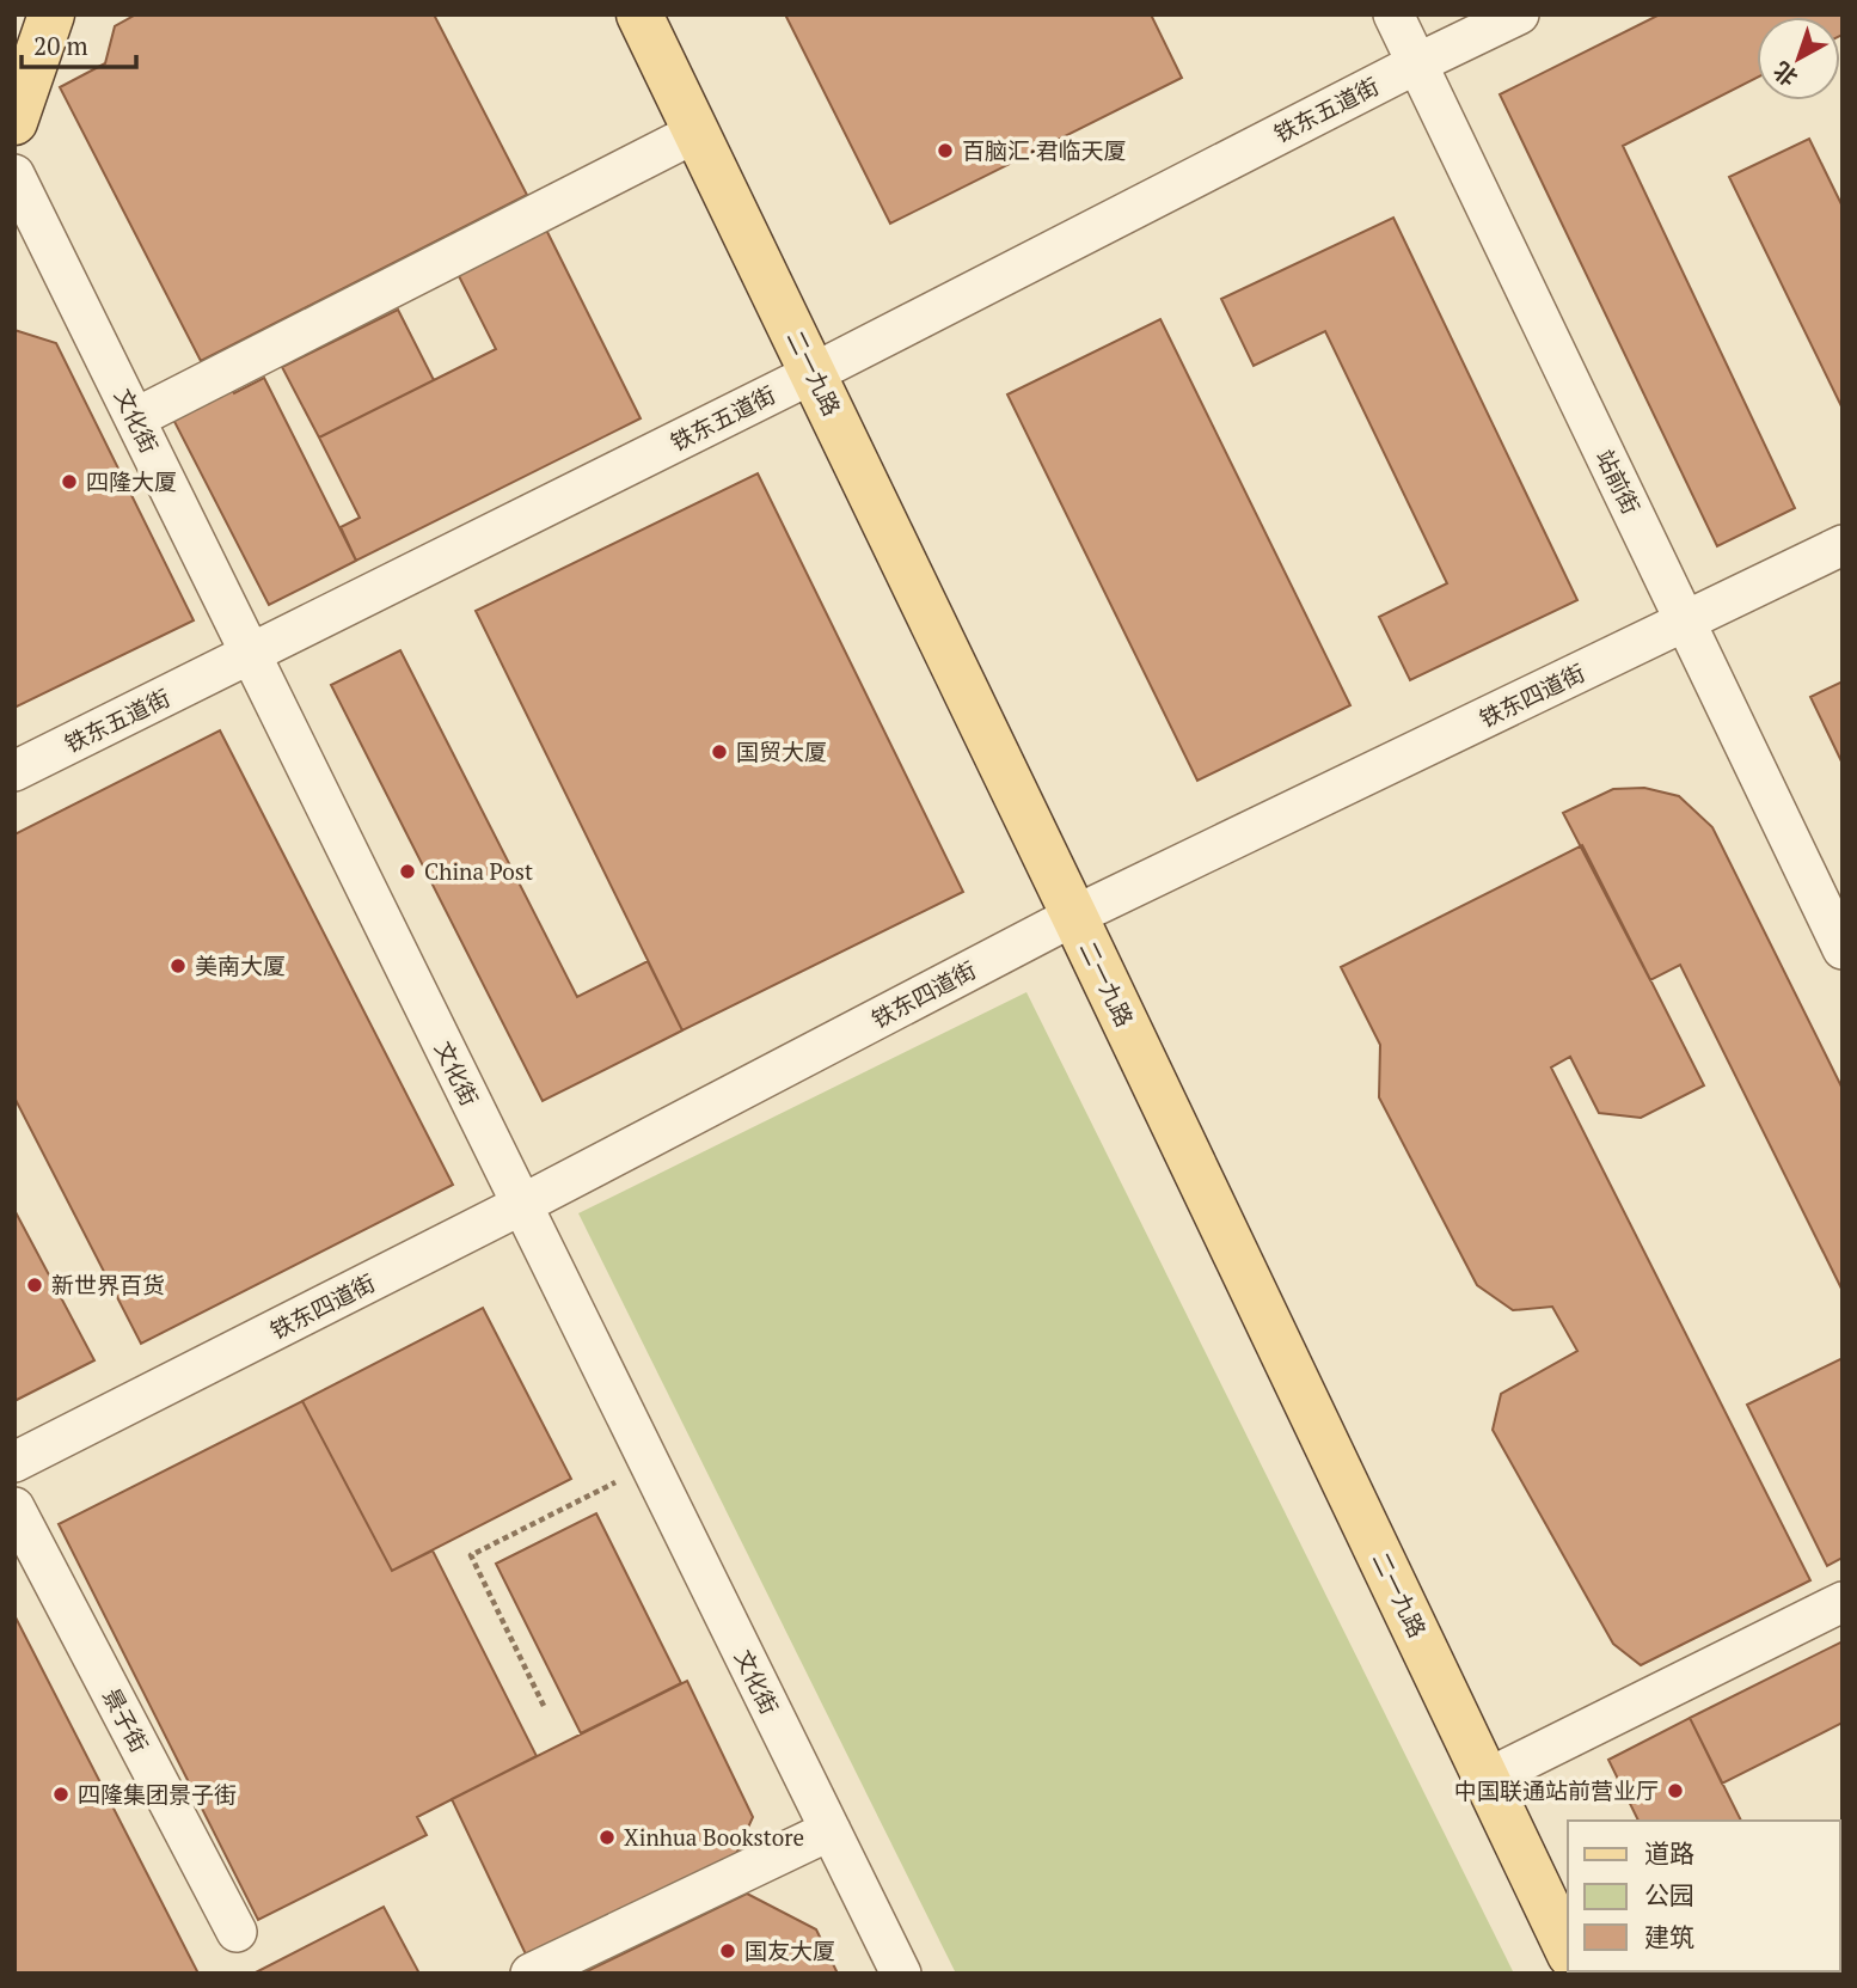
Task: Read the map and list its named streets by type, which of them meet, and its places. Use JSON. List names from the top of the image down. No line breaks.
{"streets":{"main road":["二一九路"],"street":["铁东五道街","文化街","站前街","铁东四道街","景子街"]},"crossings":[["铁东五道街","二一九路"],["铁东五道街","文化街"],["铁东五道街","站前街"],["二一九路","铁东四道街"],["文化街","铁东四道街"],["站前街","铁东四道街"]],"places":["百脑汇·君临天厦","四隆大厦","国贸大厦","China Post","美南大厦","新世界百货","中国联通站前营业厅","四隆集团景子街","Xinhua Bookstore","国友大厦"],"legend":["道路","公园","建筑"],"scale_bar":"20 m","north":"bottom left"}
